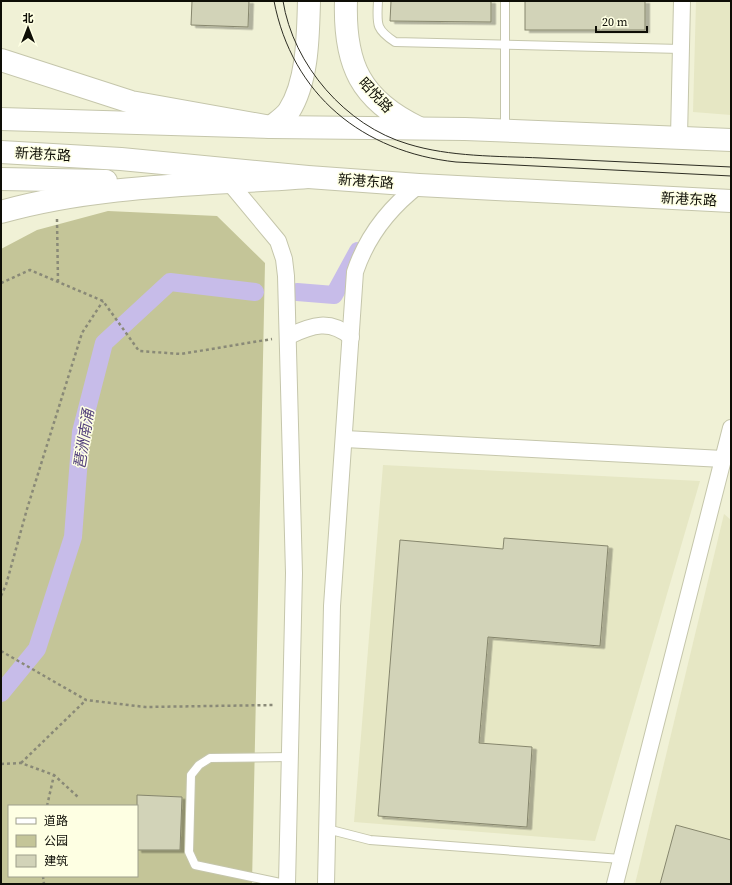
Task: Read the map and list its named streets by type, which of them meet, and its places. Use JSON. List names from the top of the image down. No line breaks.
{"streets":{"main road":["昭悦路","新港东路"]},"water":["琶洲南涌"],"legend":["道路","公园","建筑"],"scale_bar":"20 m","north":"top"}
